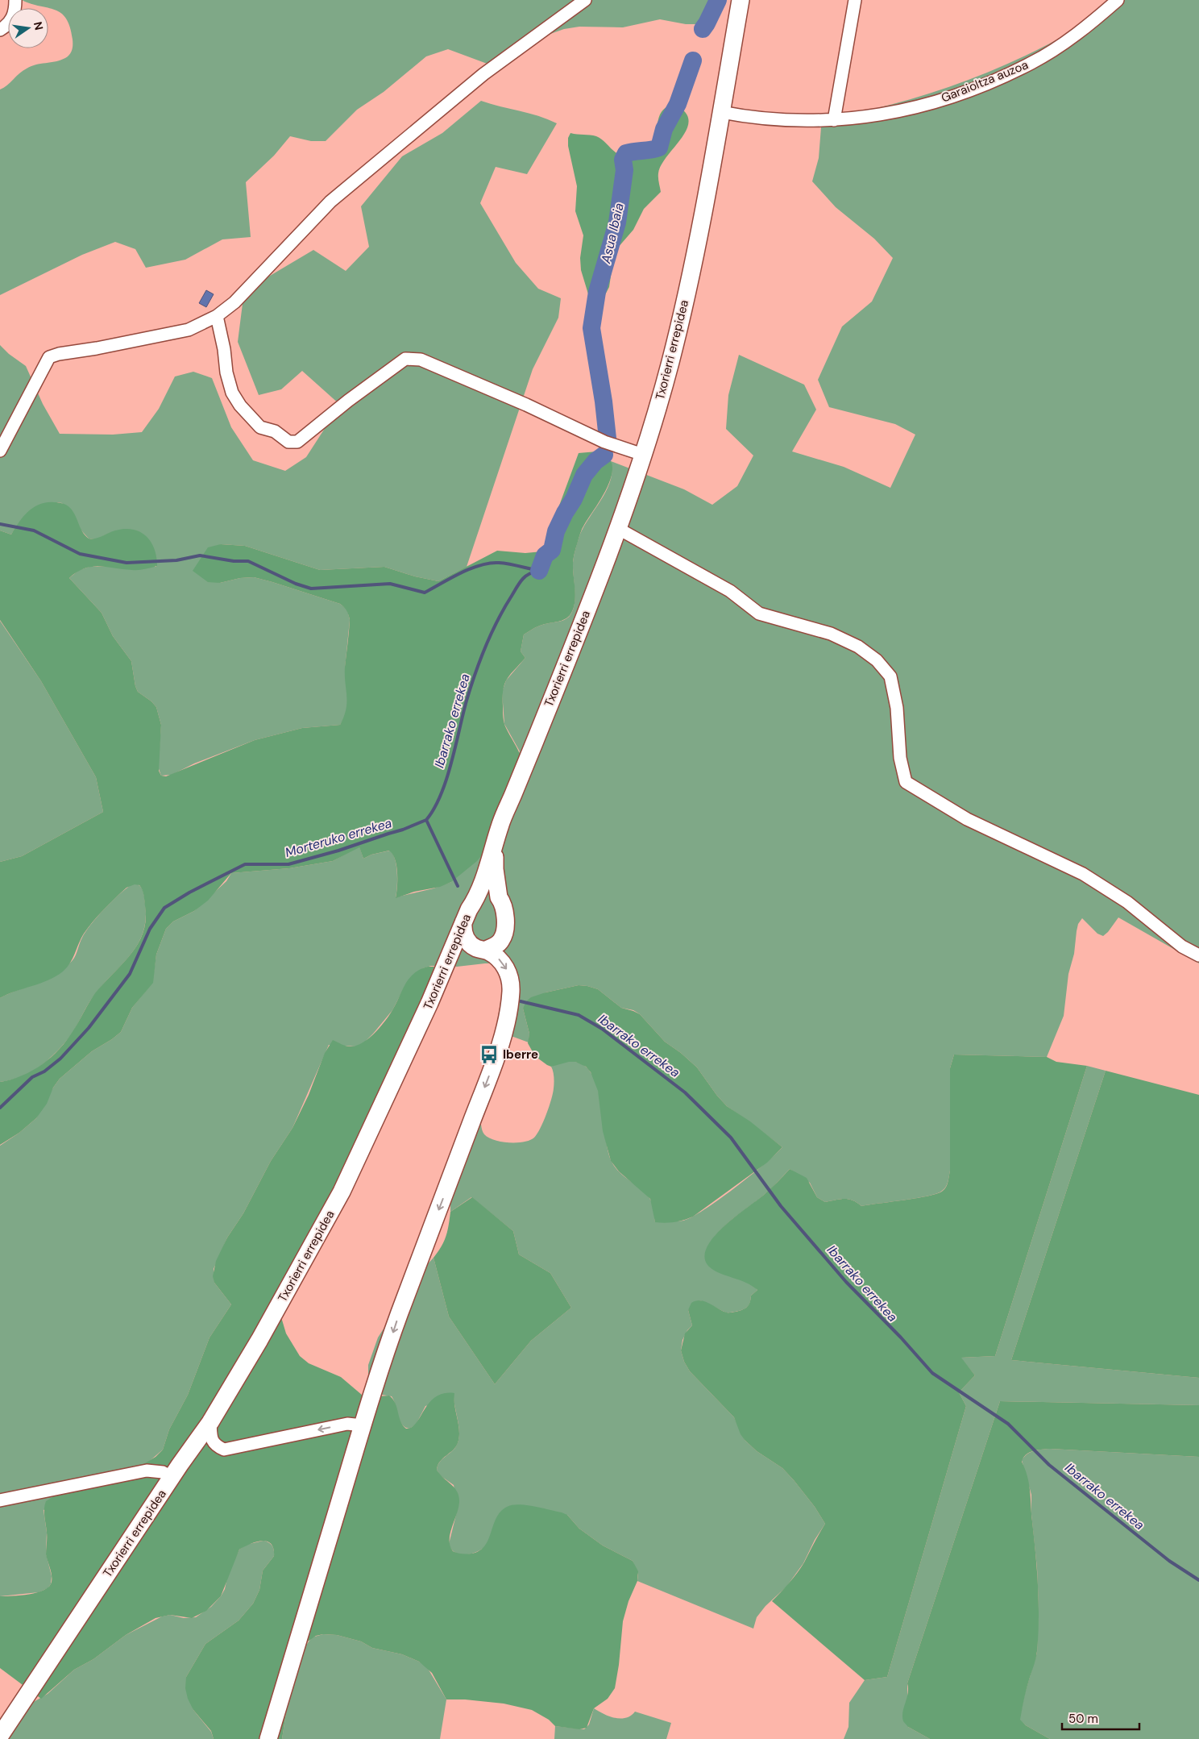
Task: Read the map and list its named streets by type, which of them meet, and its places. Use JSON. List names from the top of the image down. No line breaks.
{"streets":{"street":["Garaioltza auzoa","Txorierri errepidea"]},"crossings":[["Garaioltza auzoa","Txorierri errepidea"]],"water":["Asua Ibaia","Ibarrako errekea","Morteruko errekea"],"places":{"bus stop":["Iberre"]},"scale_bar":"50 m","north":"right"}
